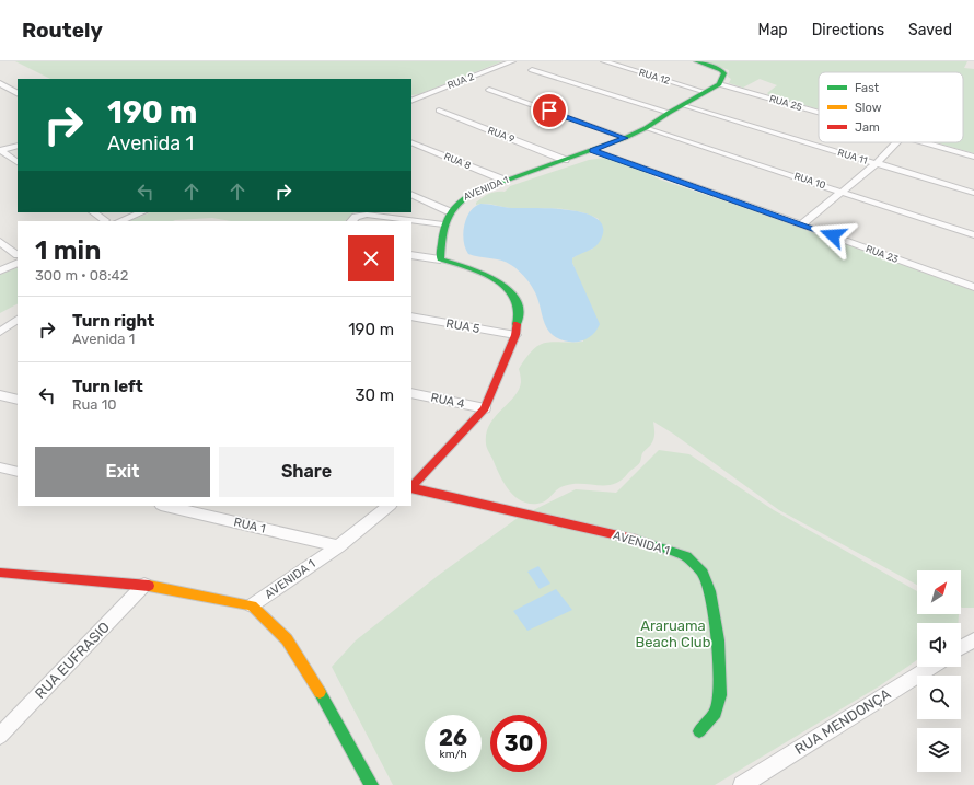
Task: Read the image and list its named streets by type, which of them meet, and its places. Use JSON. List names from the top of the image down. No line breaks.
{"streets":{"street":["RUA 12","RUA 2","RUA 25","RUA 9","RUA 11","RUA 8","RUA 10","AVENIDA 1","RUA 23","RUA 5","RUA 4","RUA 1","RUA EUFRASIO","RUA MENDONÇA"]},"crossings":[["RUA 12","AVENIDA 1"],["RUA 25","AVENIDA 1"],["RUA 9","AVENIDA 1"],["RUA 11","AVENIDA 1"],["RUA 8","AVENIDA 1"],["RUA 10","AVENIDA 1"],["AVENIDA 1","RUA 23"],["AVENIDA 1","RUA 5"],["AVENIDA 1","RUA 4"],["AVENIDA 1","RUA 1"]],"parks":["Araruama Beach Club"],"legend":["Fast","Slow","Jam"],"north":"top right","page":{"header":"Routely","nav":["Map","Directions","Saved"],"turn":["190 m","Avenida 1"],"heading":["1 min","300 m · 08:42"],"list":[{"name":"Turn right","note":"Avenida 1","value":"190 m"},{"name":"Turn left","note":"Rua 10","value":"30 m"}],"buttons":["Exit","Share"],"speed":"26 km/h","limit":"30"}}
